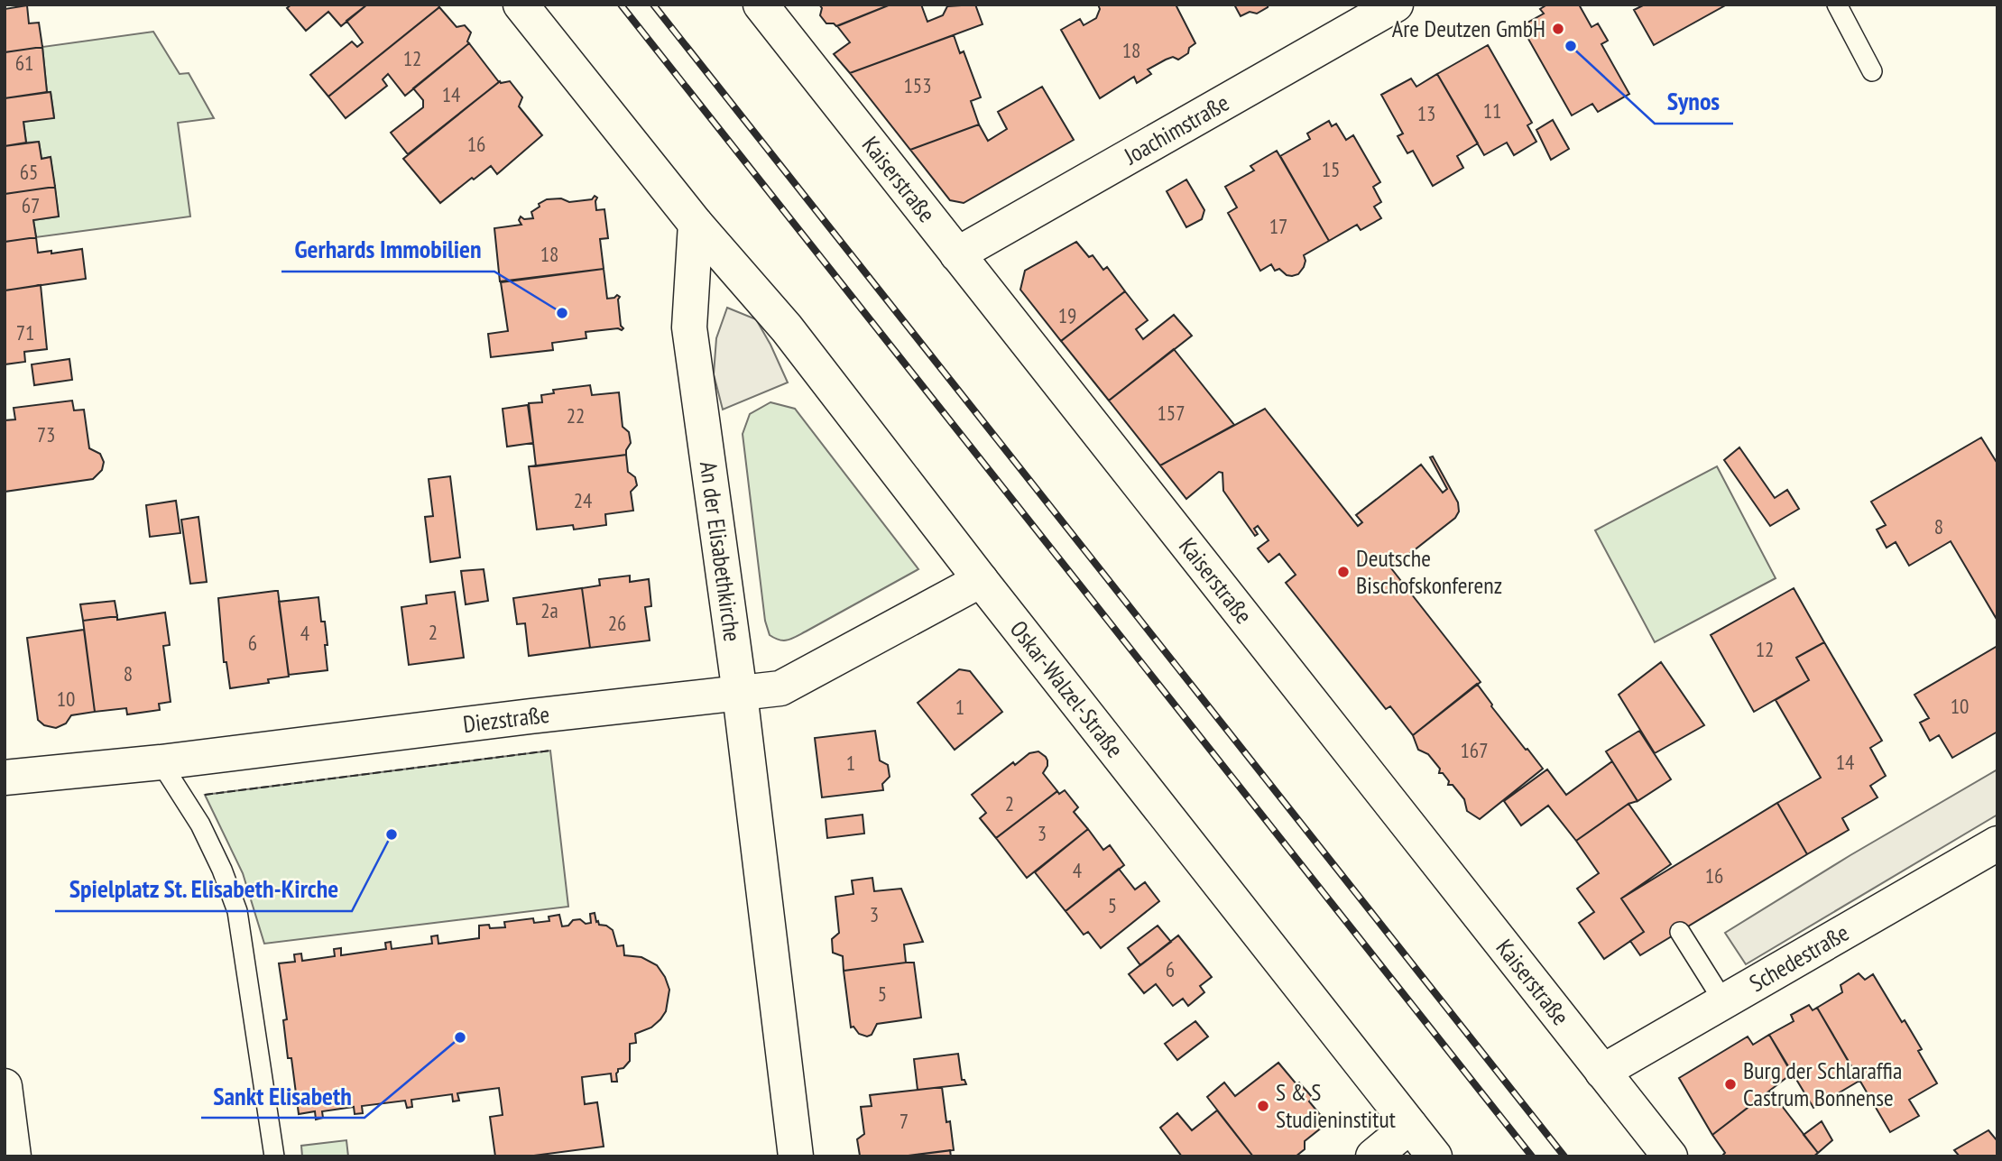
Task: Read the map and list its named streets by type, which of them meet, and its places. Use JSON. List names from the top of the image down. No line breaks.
{"streets":{"street":["Joachimstraße","Kaiserstraße","An der Elisabethkirche","Oskar-Walzel-Straße","Diezstraße","Schedestraße"]},"crossings":[["Joachimstraße","Kaiserstraße"],["Kaiserstraße","Schedestraße"],["An der Elisabethkirche","Oskar-Walzel-Straße"],["An der Elisabethkirche","Diezstraße"],["Oskar-Walzel-Straße","Diezstraße"]],"places":["Are Deutzen GmbH","Synos","Gerhards Immobilien","Deutsche Bischofskonferenz","Spielplatz St. Elisabeth-Kirche","Sankt Elisabeth","Burg der Schlaraffia Castrum Bonnense","S & S Studieninstitut"],"house_numbers":["18","12","61","153","14","11","13","16","15","65","67","17","18","19","71","157","22","73","24","8","2a","26","2","4","6","12","8","10","10","1","167","14","1","2","3","4","16","5","3","6","5","7"]}
